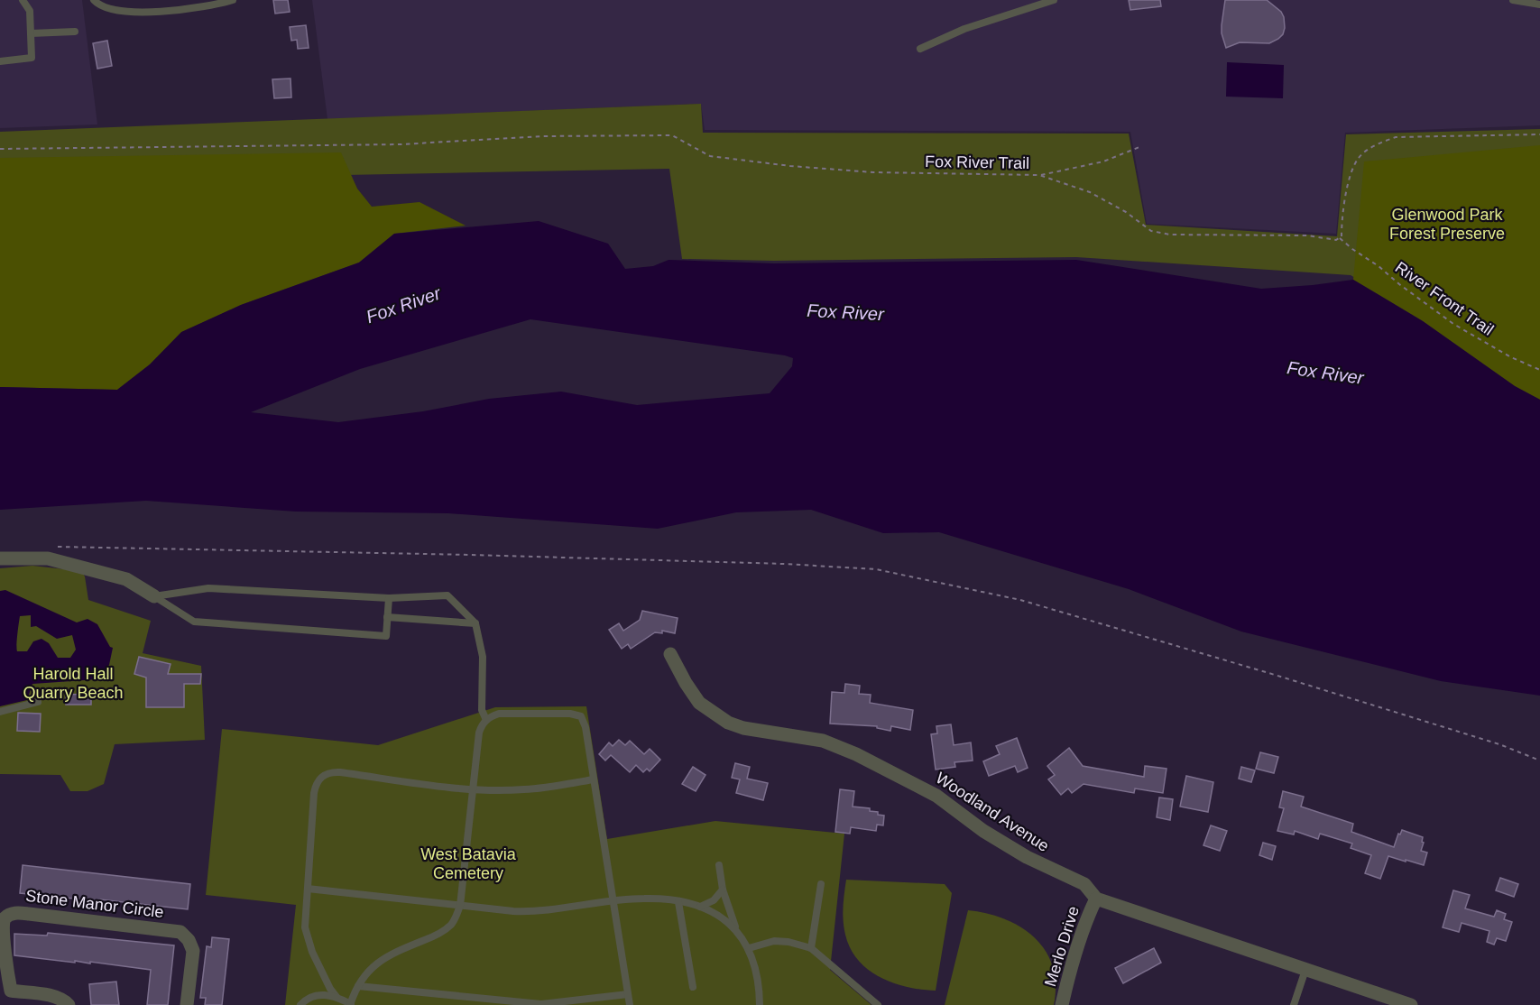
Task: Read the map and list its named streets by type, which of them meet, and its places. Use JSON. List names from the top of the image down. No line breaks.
{"streets":{"street":["Woodland Avenue","Stone Manor Circle","Merlo Drive"],"path":["Fox River Trail","River Front Trail"]},"crossings":[["Fox River Trail","River Front Trail"],["Woodland Avenue","Merlo Drive"]],"water":["Fox River"],"parks":["Glenwood Park Forest Preserve","Harold Hall Quarry Beach","West Batavia Cemetery"]}
